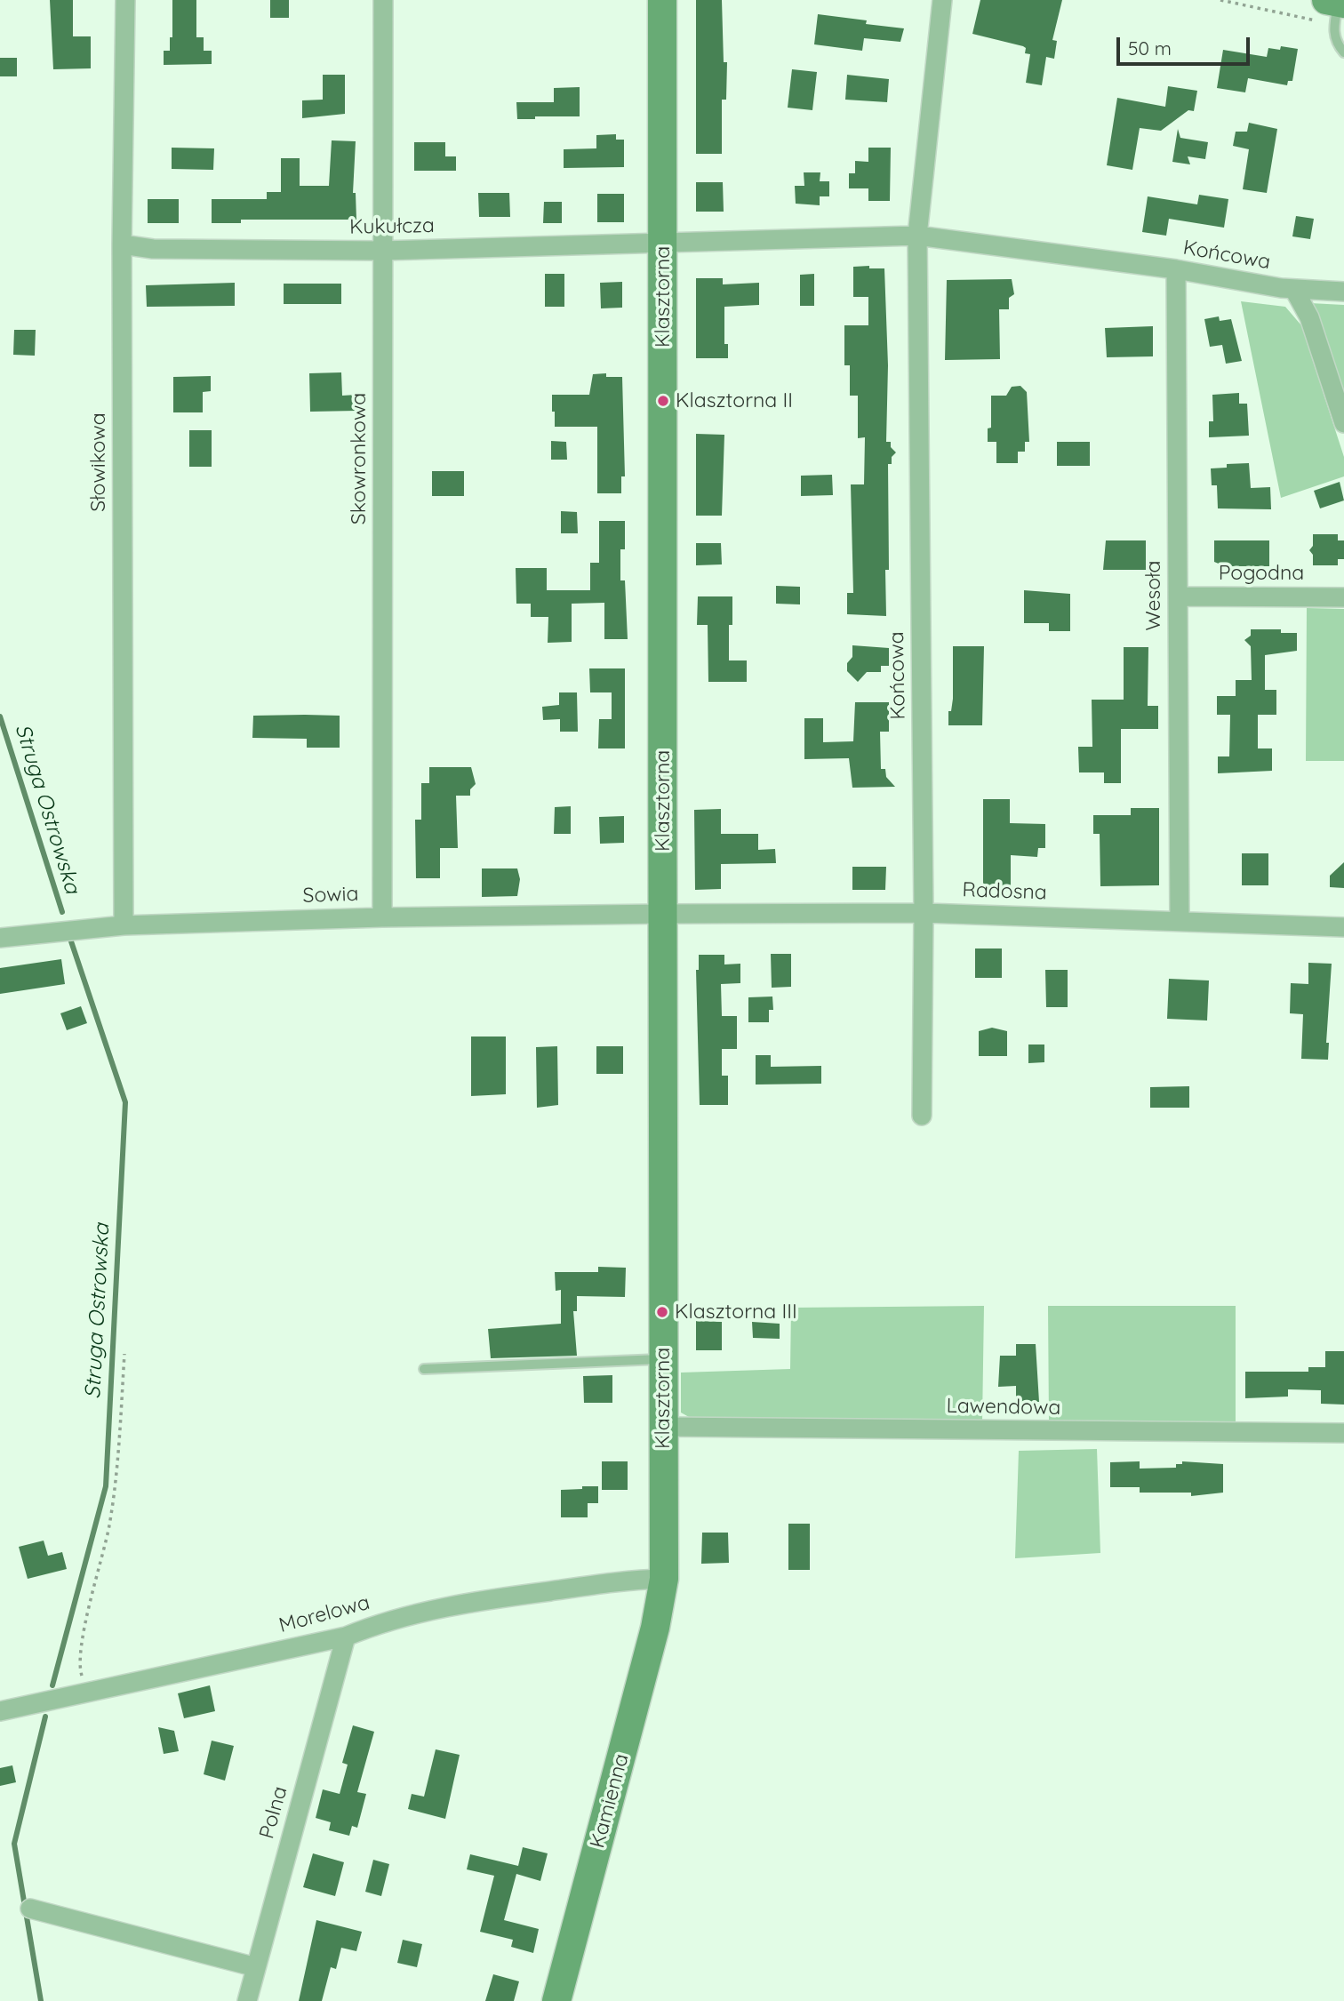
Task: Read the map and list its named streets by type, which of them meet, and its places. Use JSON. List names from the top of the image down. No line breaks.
{"streets":{"street":["Kukułcza","Końcowa","Klasztorna","Skowronkowa","Słowikowa","Pogodna","Wesoła","Radosna","Sowia","Lawendowa","Morelowa","Kamienna","Polna"]},"crossings":[["Kukułcza","Końcowa"],["Kukułcza","Klasztorna"],["Kukułcza","Skowronkowa"],["Kukułcza","Słowikowa"],["Końcowa","Wesoła"],["Końcowa","Radosna"],["Klasztorna","Radosna"],["Klasztorna","Sowia"],["Klasztorna","Lawendowa"],["Klasztorna","Morelowa"],["Klasztorna","Kamienna"],["Skowronkowa","Sowia"],["Słowikowa","Sowia"],["Pogodna","Wesoła"],["Wesoła","Radosna"],["Radosna","Sowia"],["Morelowa","Kamienna"],["Morelowa","Polna"]],"water":["Struga Ostrowska"],"places":["Klasztorna II","Klasztorna III"],"scale_bar":"50 m"}
